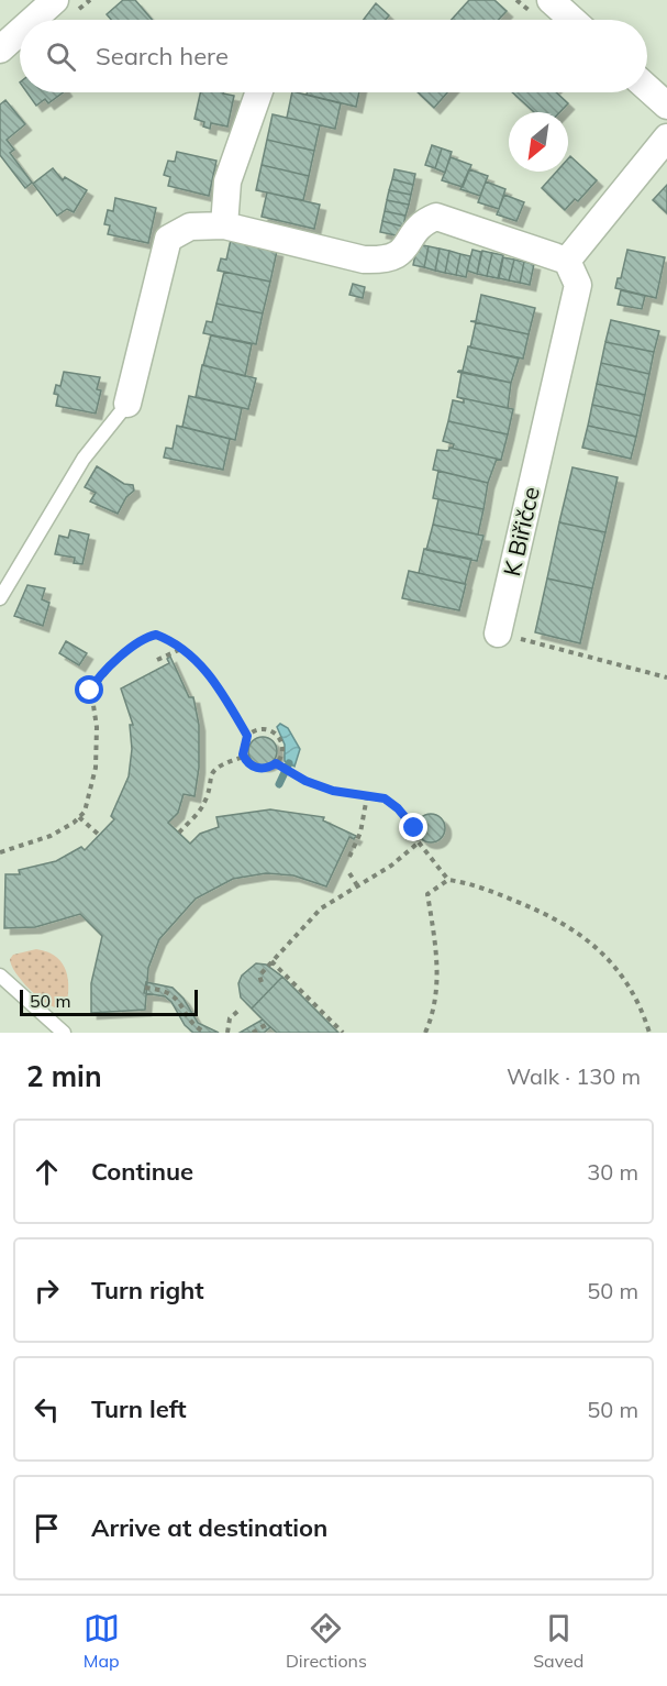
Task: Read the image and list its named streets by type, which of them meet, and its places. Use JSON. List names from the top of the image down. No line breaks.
{"streets":{"street":["K Biřičce"]},"scale_bar":"50 m","north":"bottom left","page":{"search":"Search here","scale":"50 m","heading":["2 min","Walk · 130 m"],"list":[["Continue","30 m"],["Turn right","50 m"],["Turn left","50 m"],"Arrive at destination"],"nav":["Map","Directions","Saved"]}}
